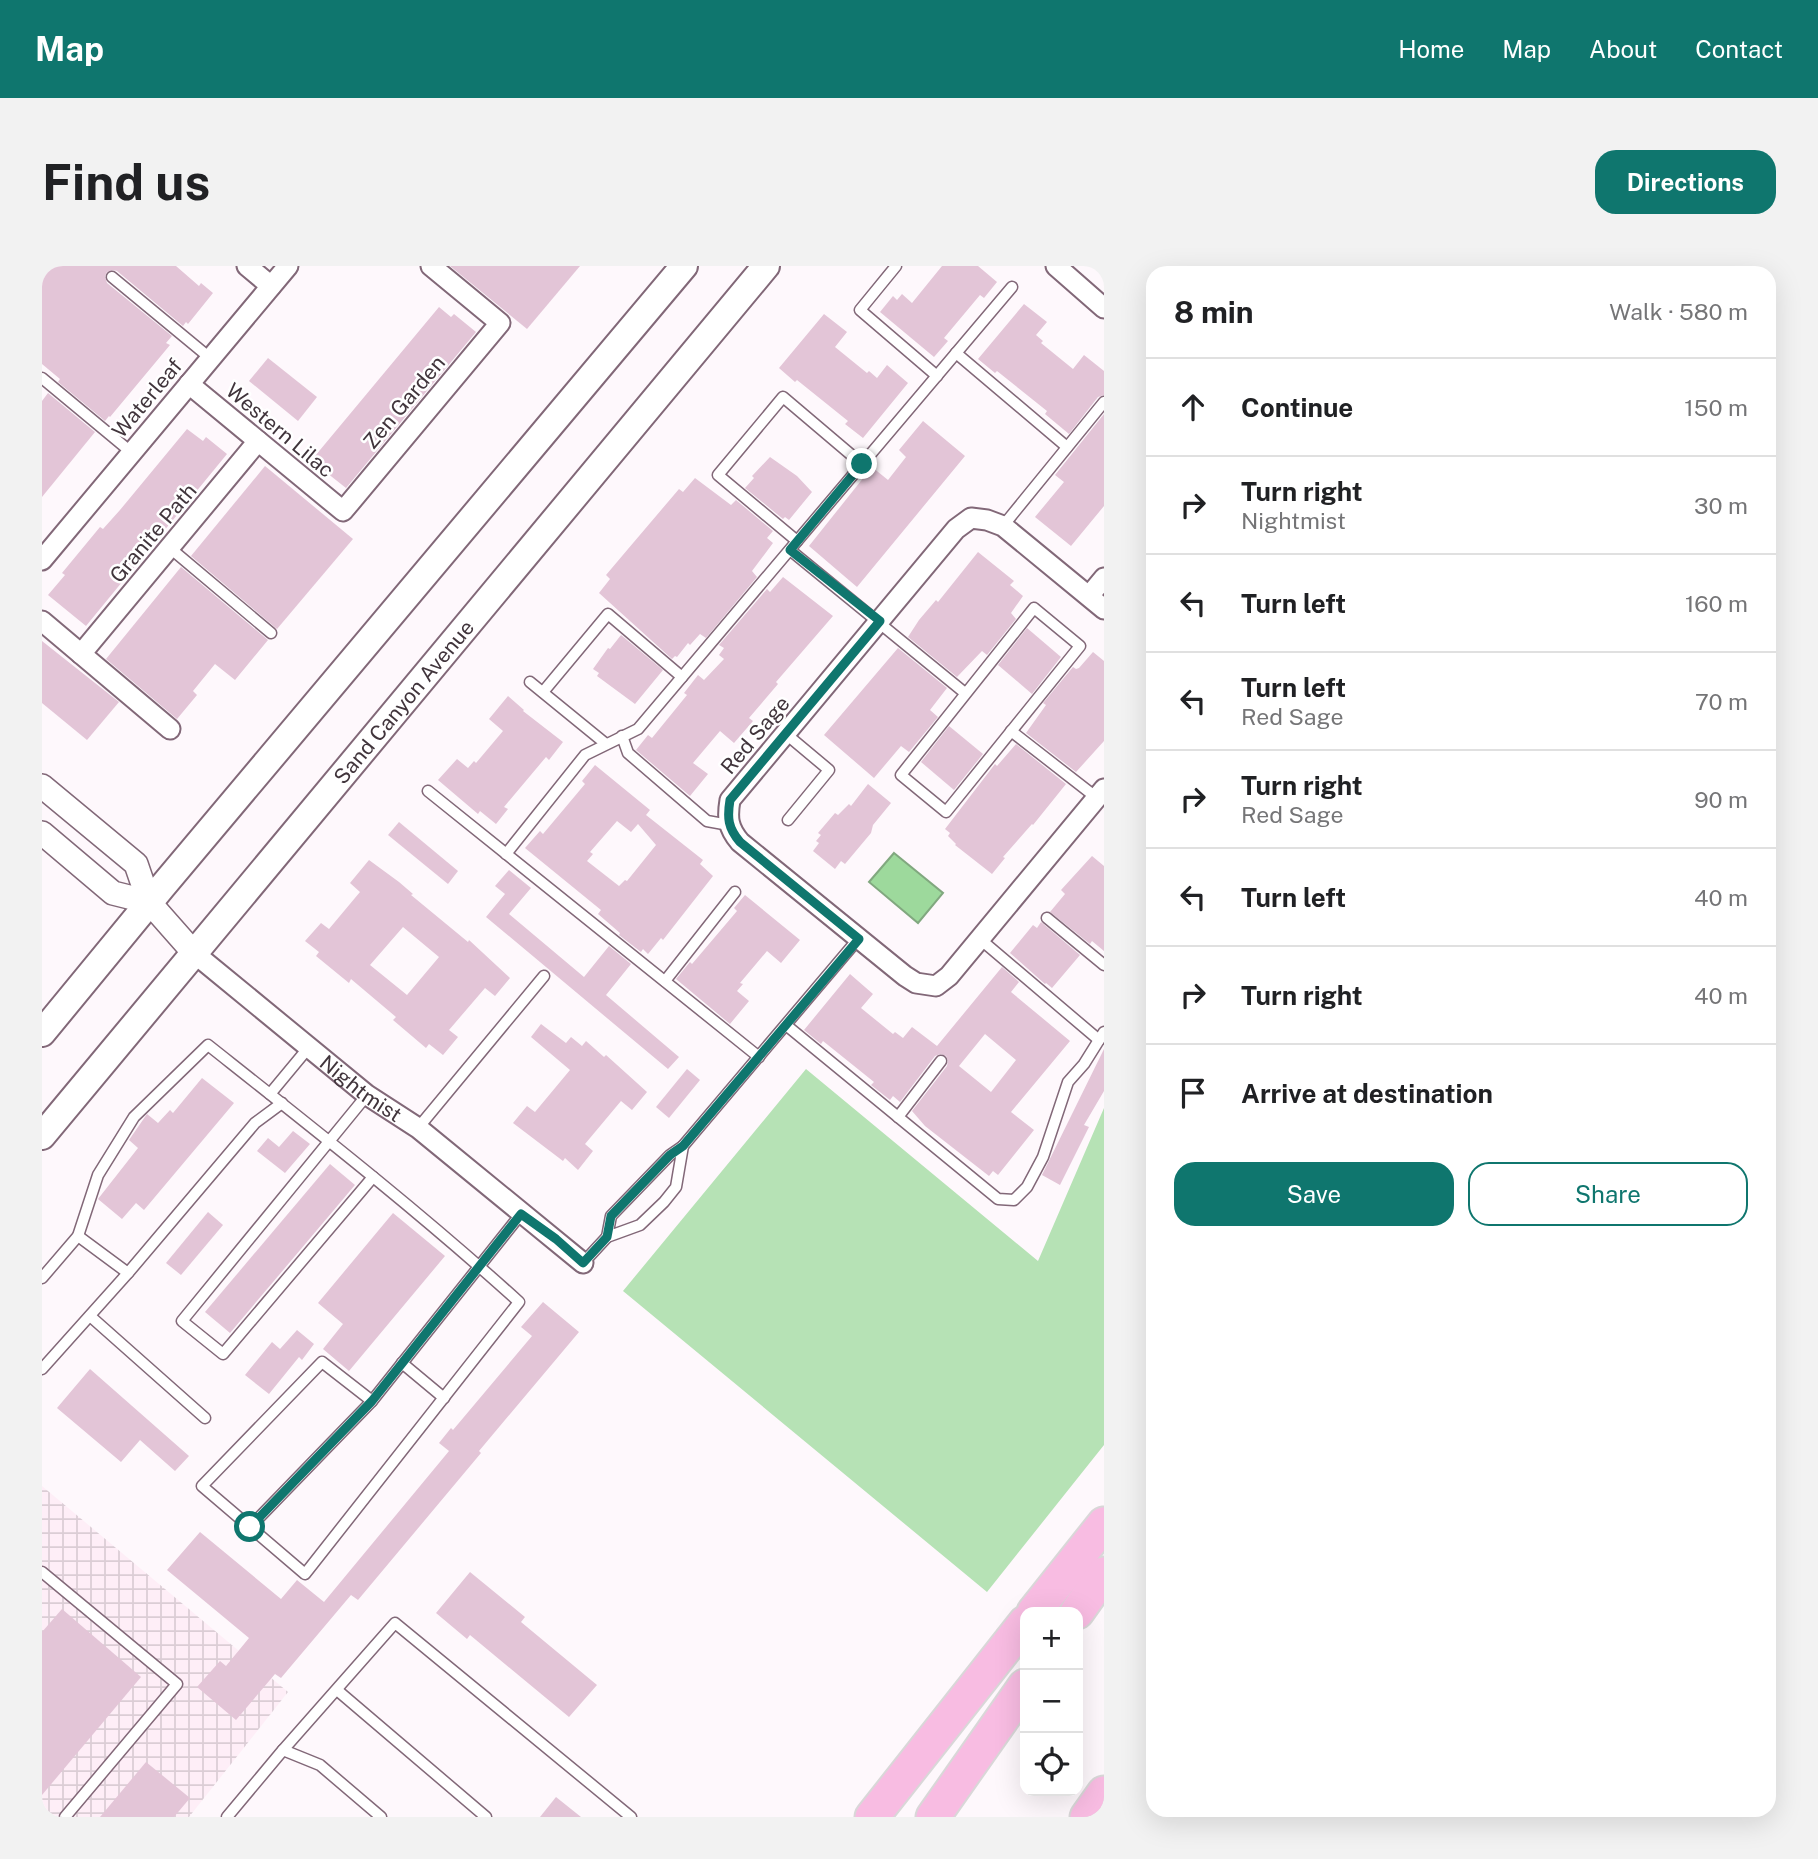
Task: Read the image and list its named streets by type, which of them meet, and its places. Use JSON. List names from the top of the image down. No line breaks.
{"streets":{"main road":["Sand Canyon Avenue"],"street":["Waterleaf","Zen Garden","Western Lilac","Granite Path","Red Sage","Nightmist"]},"crossings":[["Waterleaf","Western Lilac"],["Zen Garden","Western Lilac"],["Western Lilac","Granite Path"],["Sand Canyon Avenue","Nightmist"]],"page":{"header":"Map","nav":["Home","Map","About","Contact"],"buttons":["Directions",["Save","Share"]],"title":"Find us","heading":["8 min","Walk · 580 m"],"list":[["Continue","150 m"],["Turn right","Nightmist","30 m"],["Turn left","160 m"],["Turn left","Red Sage","70 m"],["Turn right","Red Sage","90 m"],["Turn left","40 m"],["Turn right","40 m"],"Arrive at destination"],"map_buttons":["+","−"]}}
